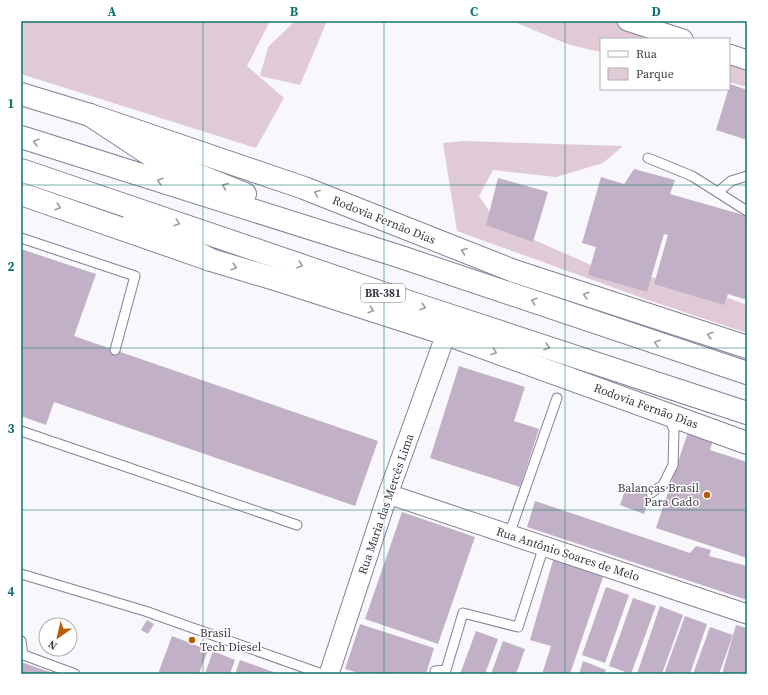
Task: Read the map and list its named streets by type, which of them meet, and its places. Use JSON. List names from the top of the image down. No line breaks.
{"streets":{"main road":["Rodovia Fernão Dias","BR-381"],"street":["Rua Maria das Mercês Lima","Rua Antônio Soares de Melo"]},"crossings":[["Rodovia Fernão Dias","Rua Maria das Mercês Lima"],["Rua Maria das Mercês Lima","Rua Antônio Soares de Melo"]],"places":["Balanças Brasil Para Gado","Brasil Tech Diesel"],"legend":["Rua","Parque"],"north":"bottom left","grid":{"columns":["A","B","C","D"],"rows":["1","2","3","4"]}}
